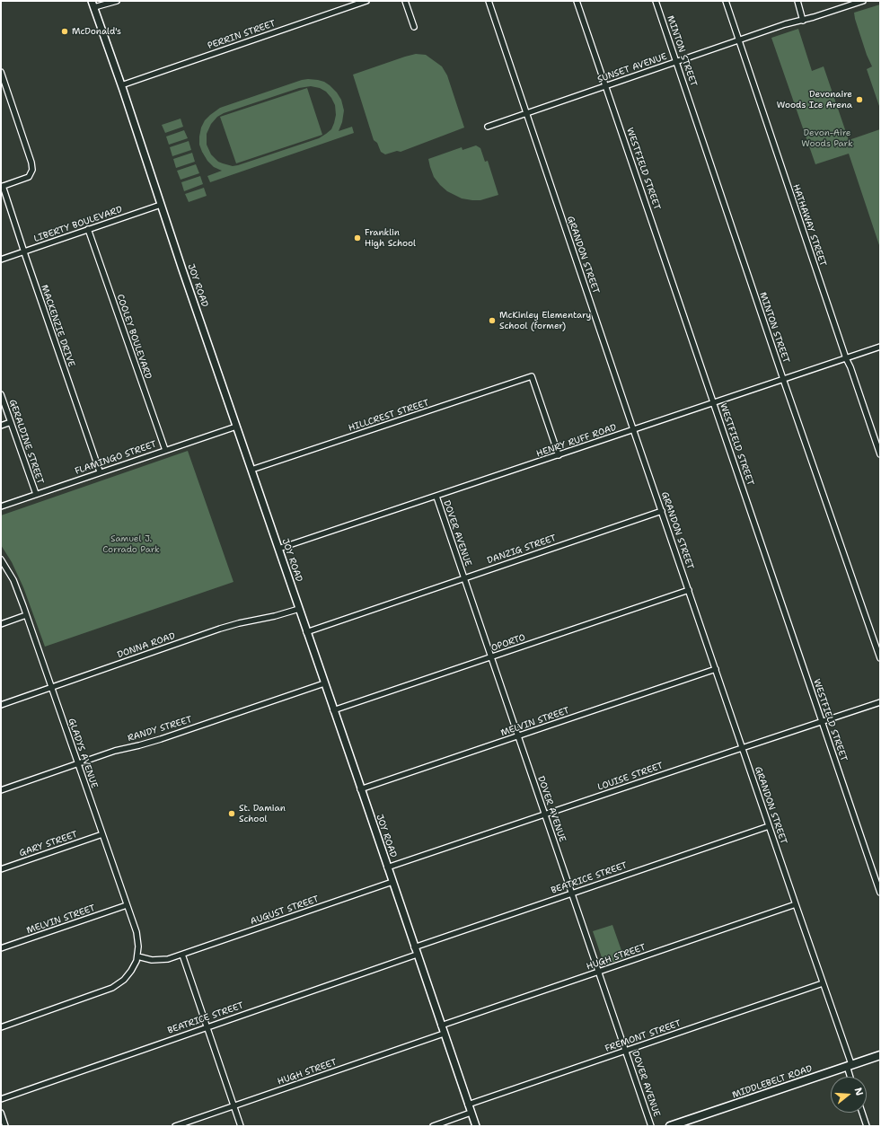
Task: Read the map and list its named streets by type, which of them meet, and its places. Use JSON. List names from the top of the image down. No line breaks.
{"streets":{"main road":["MIDDLEBELT ROAD"],"street":["PERRIN STREET","MINTON STREET","SUNSET AVENUE","WESTFIELD STREET","LIBERTY BOULEVARD","HATHAWAY STREET","GRANDON STREET","JOY ROAD","MACKENZIE DRIVE","COOLEY BOULEVARD","HILLCREST STREET","HENRY RUFF ROAD","GERALDINE STREET","FLAMINGO STREET","DOVER AVENUE","DANZIG STREET","OPORTO","DONNA ROAD","MELVIN STREET","RANDY STREET","GLADYS AVENUE","LOUISE STREET","GARY STREET","BEATRICE STREET","AUGUST STREET","HUGH STREET","FREMONT STREET"]},"crossings":[["PERRIN STREET","JOY ROAD"],["MINTON STREET","SUNSET AVENUE"],["MINTON STREET","HENRY RUFF ROAD"],["SUNSET AVENUE","WESTFIELD STREET"],["SUNSET AVENUE","HATHAWAY STREET"],["SUNSET AVENUE","GRANDON STREET"],["WESTFIELD STREET","HENRY RUFF ROAD"],["WESTFIELD STREET","LOUISE STREET"],["LIBERTY BOULEVARD","JOY ROAD"],["LIBERTY BOULEVARD","MACKENZIE DRIVE"],["LIBERTY BOULEVARD","COOLEY BOULEVARD"],["HATHAWAY STREET","HENRY RUFF ROAD"],["GRANDON STREET","HENRY RUFF ROAD"],["GRANDON STREET","DANZIG STREET"],["GRANDON STREET","OPORTO"],["GRANDON STREET","MELVIN STREET"],["GRANDON STREET","LOUISE STREET"],["GRANDON STREET","BEATRICE STREET"],["GRANDON STREET","HUGH STREET"],["GRANDON STREET","FREMONT STREET"],["GRANDON STREET","MIDDLEBELT ROAD"],["JOY ROAD","HILLCREST STREET"],["JOY ROAD","HENRY RUFF ROAD"],["JOY ROAD","FLAMINGO STREET"],["JOY ROAD","DANZIG STREET"],["JOY ROAD","OPORTO"],["JOY ROAD","DONNA ROAD"],["JOY ROAD","MELVIN STREET"],["JOY ROAD","RANDY STREET"],["JOY ROAD","LOUISE STREET"],["JOY ROAD","BEATRICE STREET"],["JOY ROAD","AUGUST STREET"],["JOY ROAD","HUGH STREET"],["JOY ROAD","FREMONT STREET"],["MACKENZIE DRIVE","FLAMINGO STREET"],["COOLEY BOULEVARD","FLAMINGO STREET"],["HILLCREST STREET","HENRY RUFF ROAD"],["HENRY RUFF ROAD","DOVER AVENUE"],["GERALDINE STREET","FLAMINGO STREET"],["DOVER AVENUE","DANZIG STREET"],["DOVER AVENUE","OPORTO"],["DOVER AVENUE","MELVIN STREET"],["DOVER AVENUE","LOUISE STREET"],["DOVER AVENUE","BEATRICE STREET"],["DOVER AVENUE","HUGH STREET"],["DOVER AVENUE","FREMONT STREET"],["DONNA ROAD","GLADYS AVENUE"],["MELVIN STREET","GLADYS AVENUE"],["RANDY STREET","GLADYS AVENUE"],["GLADYS AVENUE","GARY STREET"]],"parks":["Devon-Aire Woods Park","Samuel J. Corrado Park"],"places":["McDonald's","Devonaire Woods Ice Arena","Franklin High School","McKinley Elementary School (former)","St. Damian School"],"north":"right"}
